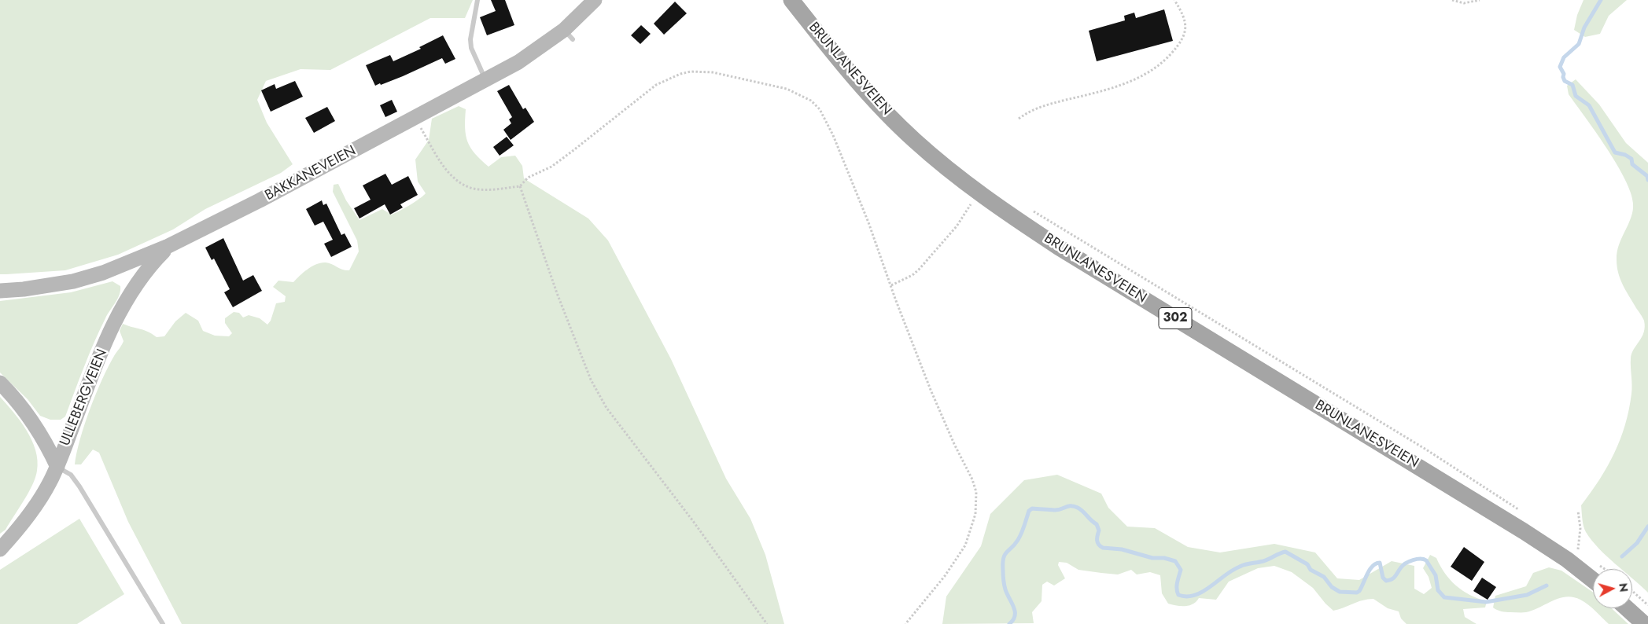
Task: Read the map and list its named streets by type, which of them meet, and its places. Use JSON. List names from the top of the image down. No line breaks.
{"streets":{"main road":["BRUNLANESVEIEN","302"],"street":["BAKKANEVEIEN","ULLEBERGVEIEN"]},"crossings":[["BAKKANEVEIEN","ULLEBERGVEIEN"]],"north":"right"}
